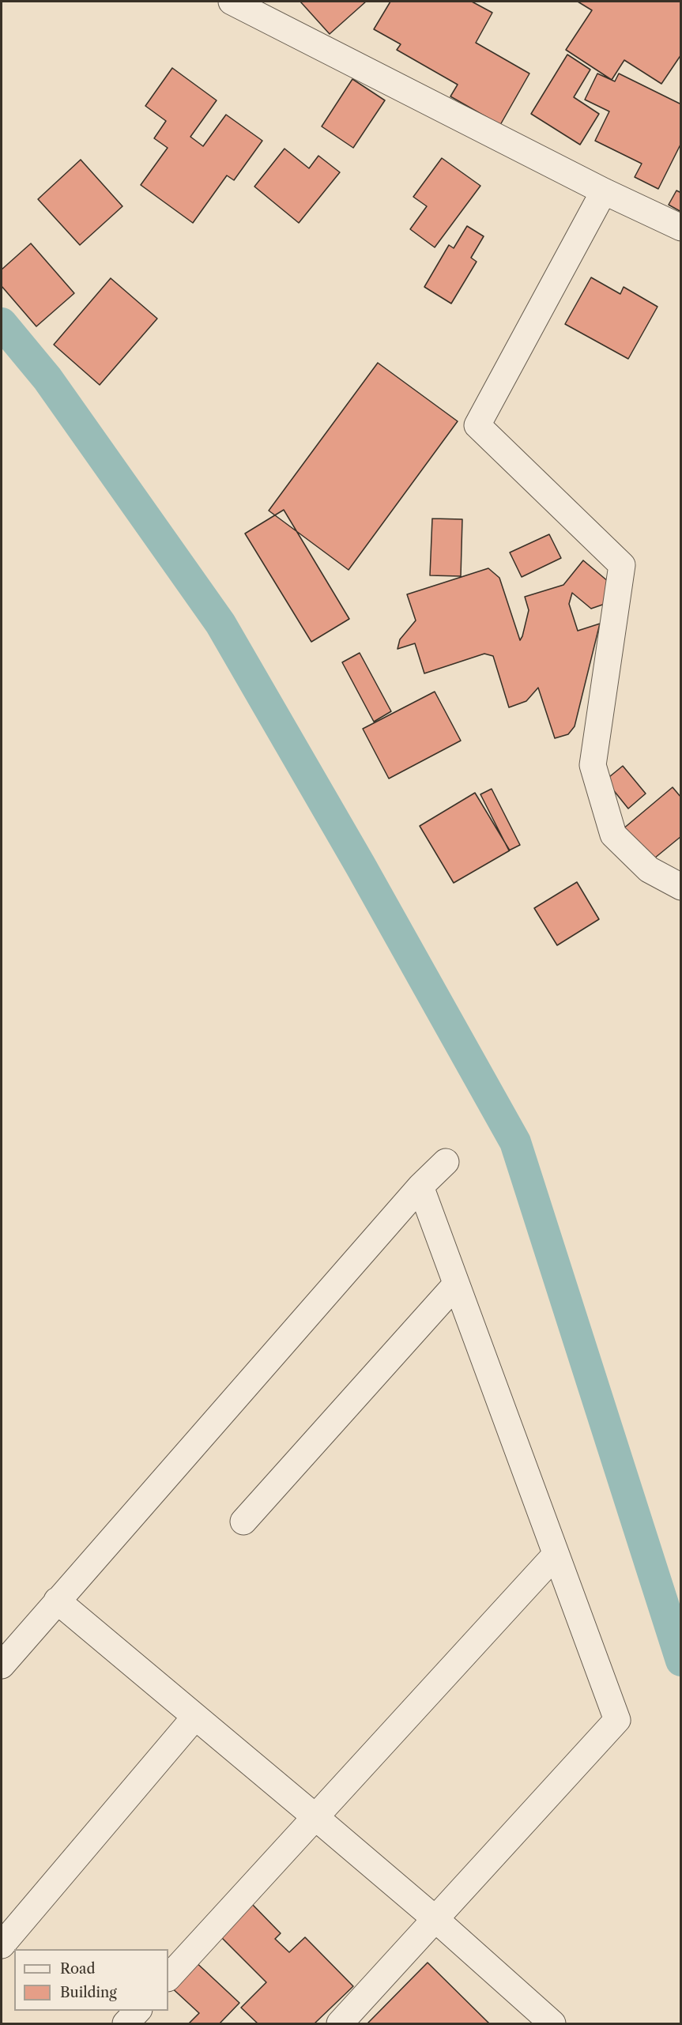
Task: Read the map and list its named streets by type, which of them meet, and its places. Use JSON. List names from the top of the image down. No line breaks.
{"legend":["Road","Building"]}
